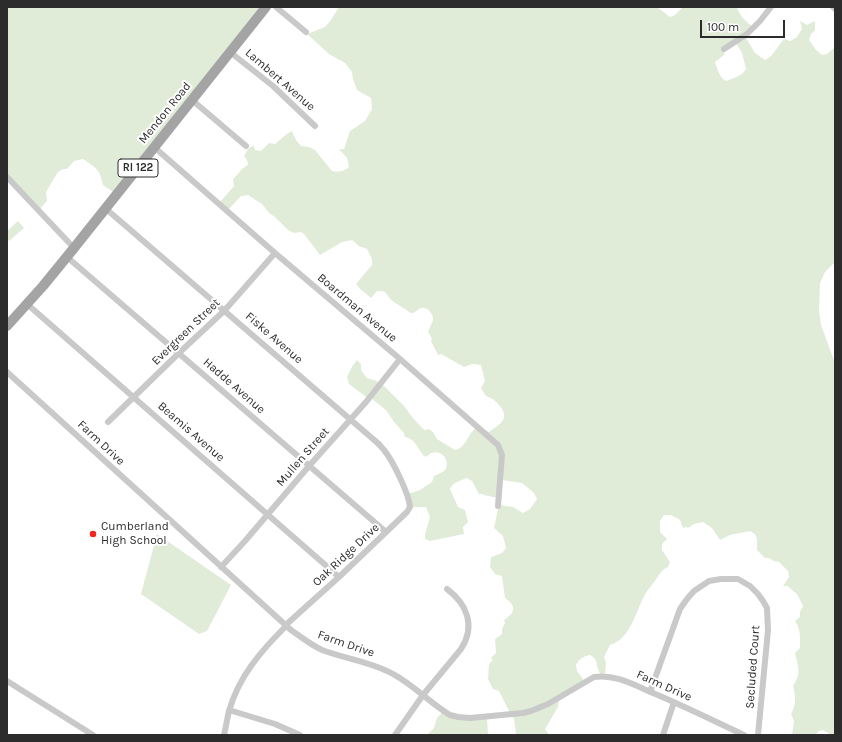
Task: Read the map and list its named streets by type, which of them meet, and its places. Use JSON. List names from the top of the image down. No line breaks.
{"streets":{"main road":["Mendon Road","RI 122"],"street":["Lambert Avenue","Boardman Avenue","Evergreen Street","Fiske Avenue","Hadde Avenue","Beamis Avenue","Farm Drive","Mullen Street","Oak Ridge Drive","Secluded Court"]},"crossings":[["Lambert Avenue","Mendon Road"],["Mendon Road","Boardman Avenue"],["Mendon Road","Fiske Avenue"],["Mendon Road","Hadde Avenue"],["Mendon Road","Beamis Avenue"],["Boardman Avenue","Evergreen Street"],["Boardman Avenue","Mullen Street"],["Evergreen Street","Fiske Avenue"],["Evergreen Street","Hadde Avenue"],["Evergreen Street","Beamis Avenue"],["Fiske Avenue","Mullen Street"],["Fiske Avenue","Oak Ridge Drive"],["Hadde Avenue","Mullen Street"],["Hadde Avenue","Oak Ridge Drive"],["Beamis Avenue","Mullen Street"],["Beamis Avenue","Oak Ridge Drive"],["Farm Drive","Mullen Street"],["Farm Drive","Oak Ridge Drive"],["Farm Drive","Secluded Court"]],"places":["Cumberland High School"],"scale_bar":"100 m"}
